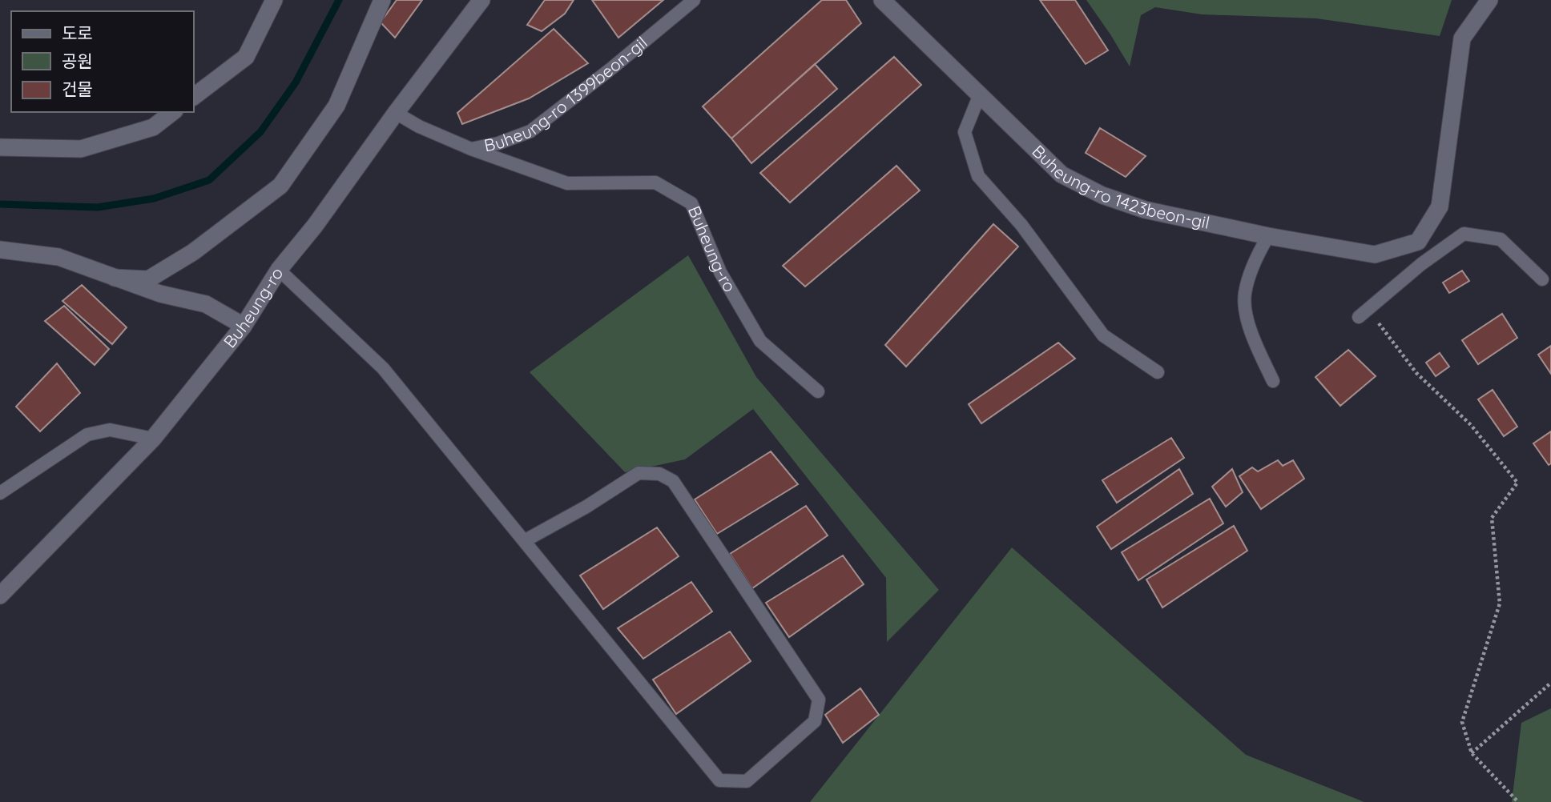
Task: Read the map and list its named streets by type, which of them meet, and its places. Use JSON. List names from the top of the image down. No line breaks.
{"streets":{"street":["Buheung-ro 1423beon-gil","Buheung-ro"],"lane":["Buheung-ro 1399beon-gil"]},"crossings":[["Buheung-ro 1399beon-gil","Buheung-ro"]],"legend":["도로","공원","건물"]}
